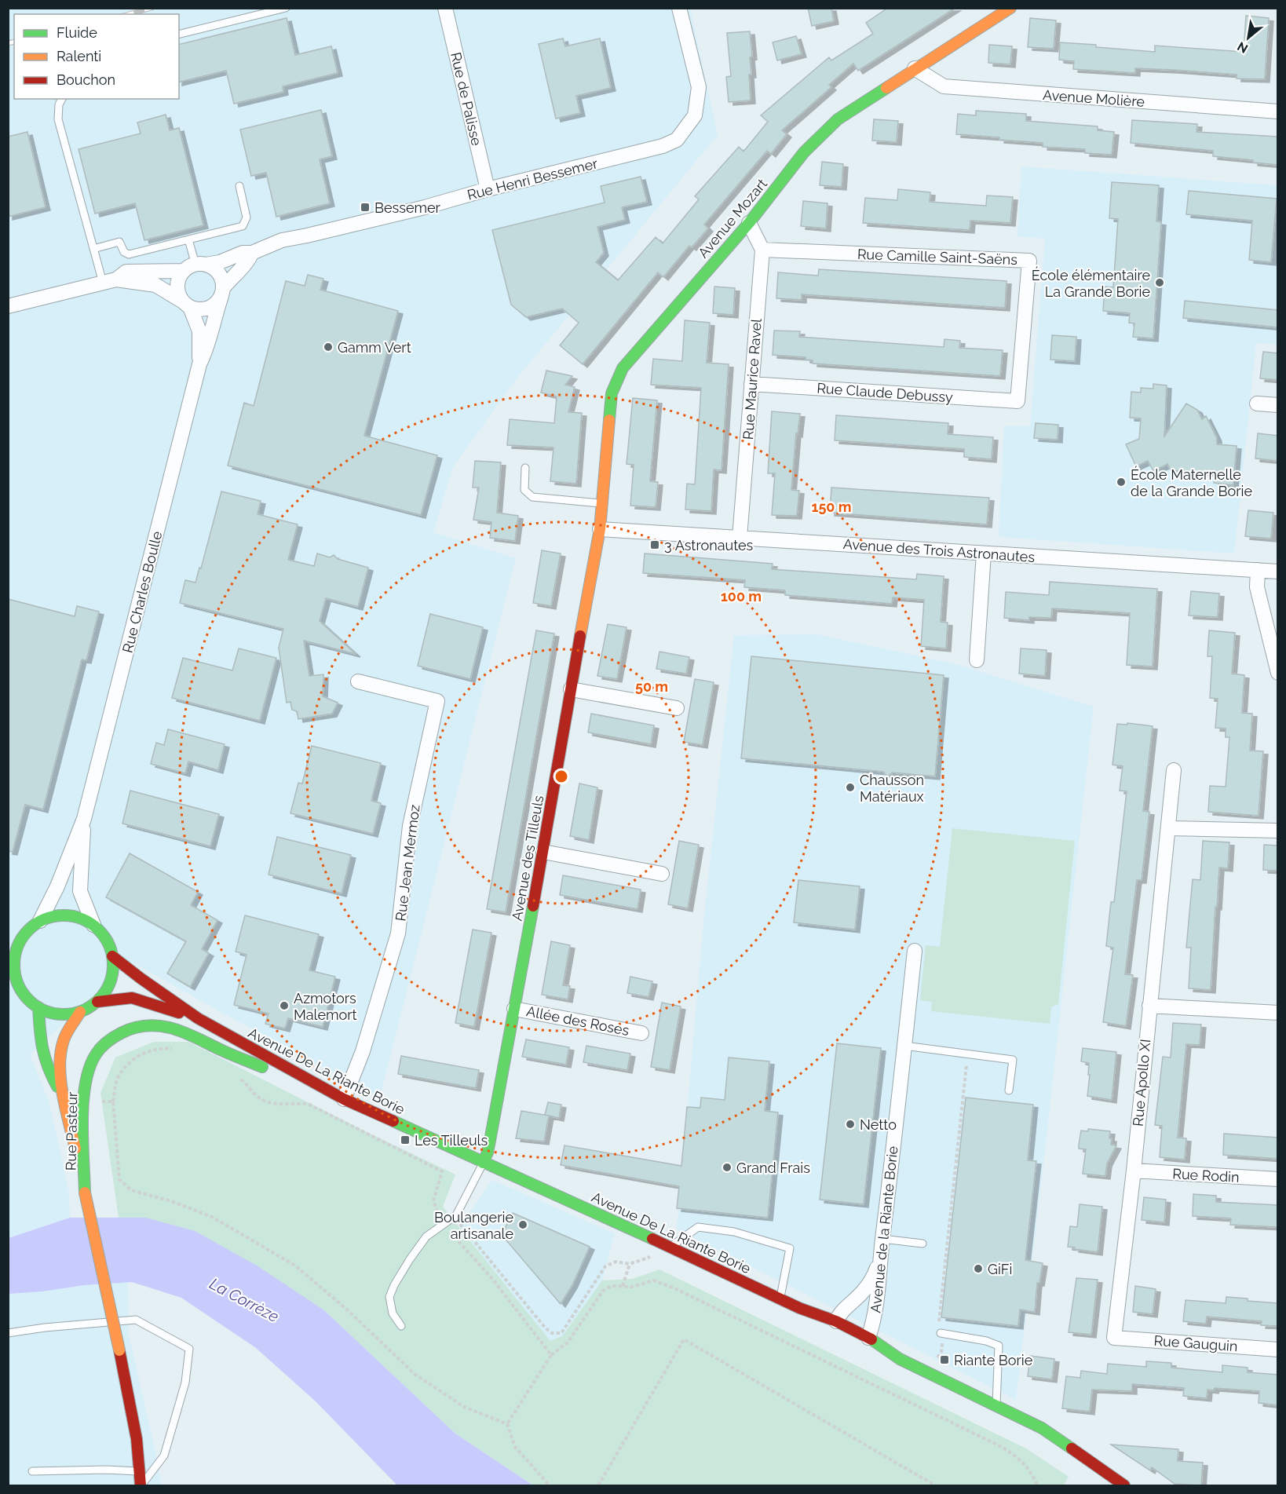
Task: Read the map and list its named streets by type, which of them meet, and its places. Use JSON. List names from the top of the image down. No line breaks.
{"streets":{"street":["Avenue Molière","Rue de Palisse","Rue Henri Bessemer","Avenue Mozart","Rue Camille Saint-Saëns","Rue Maurice Ravel","Rue Claude Debussy","Avenue des Trois Astronautes","Rue Charles Boulle","Avenue des Tilleuls","Rue Jean Mermoz","Allée des Roses","Avenue De La Riante Borie","Rue Apollo XI","Rue Pasteur","Rue Rodin","Avenue de la Riante Borie","Rue Gauguin"]},"crossings":[["Avenue Molière","Avenue Mozart"],["Rue de Palisse","Rue Henri Bessemer"],["Rue Henri Bessemer","Rue Charles Boulle"],["Avenue Mozart","Avenue des Trois Astronautes"],["Avenue Mozart","Avenue des Tilleuls"],["Rue Camille Saint-Saëns","Rue Maurice Ravel"],["Rue Camille Saint-Saëns","Rue Claude Debussy"],["Rue Maurice Ravel","Rue Claude Debussy"],["Rue Maurice Ravel","Avenue des Trois Astronautes"],["Avenue des Trois Astronautes","Avenue des Tilleuls"],["Rue Charles Boulle","Avenue De La Riante Borie"],["Rue Charles Boulle","Rue Pasteur"],["Avenue des Tilleuls","Allée des Roses"],["Avenue des Tilleuls","Avenue De La Riante Borie"],["Rue Jean Mermoz","Avenue De La Riante Borie"],["Avenue De La Riante Borie","Rue Pasteur"],["Avenue De La Riante Borie","Avenue de la Riante Borie"],["Rue Apollo XI","Rue Rodin"],["Rue Apollo XI","Rue Gauguin"]],"water":["La Corrèze"],"places":{"transit":["Bessemer","3 Astronautes","Les Tilleuls","Riante Borie"],"other":["École élémentaire La Grande Borie","Gamm Vert","École Maternelle de la Grande Borie","Chausson Matériaux","Azmotors Malemort","Netto","Grand Frais","Boulangerie artisanale","GiFi"]},"legend":["Fluide","Ralenti","Bouchon"],"north":"bottom left","rings":["150 m","100 m","50 m"]}
